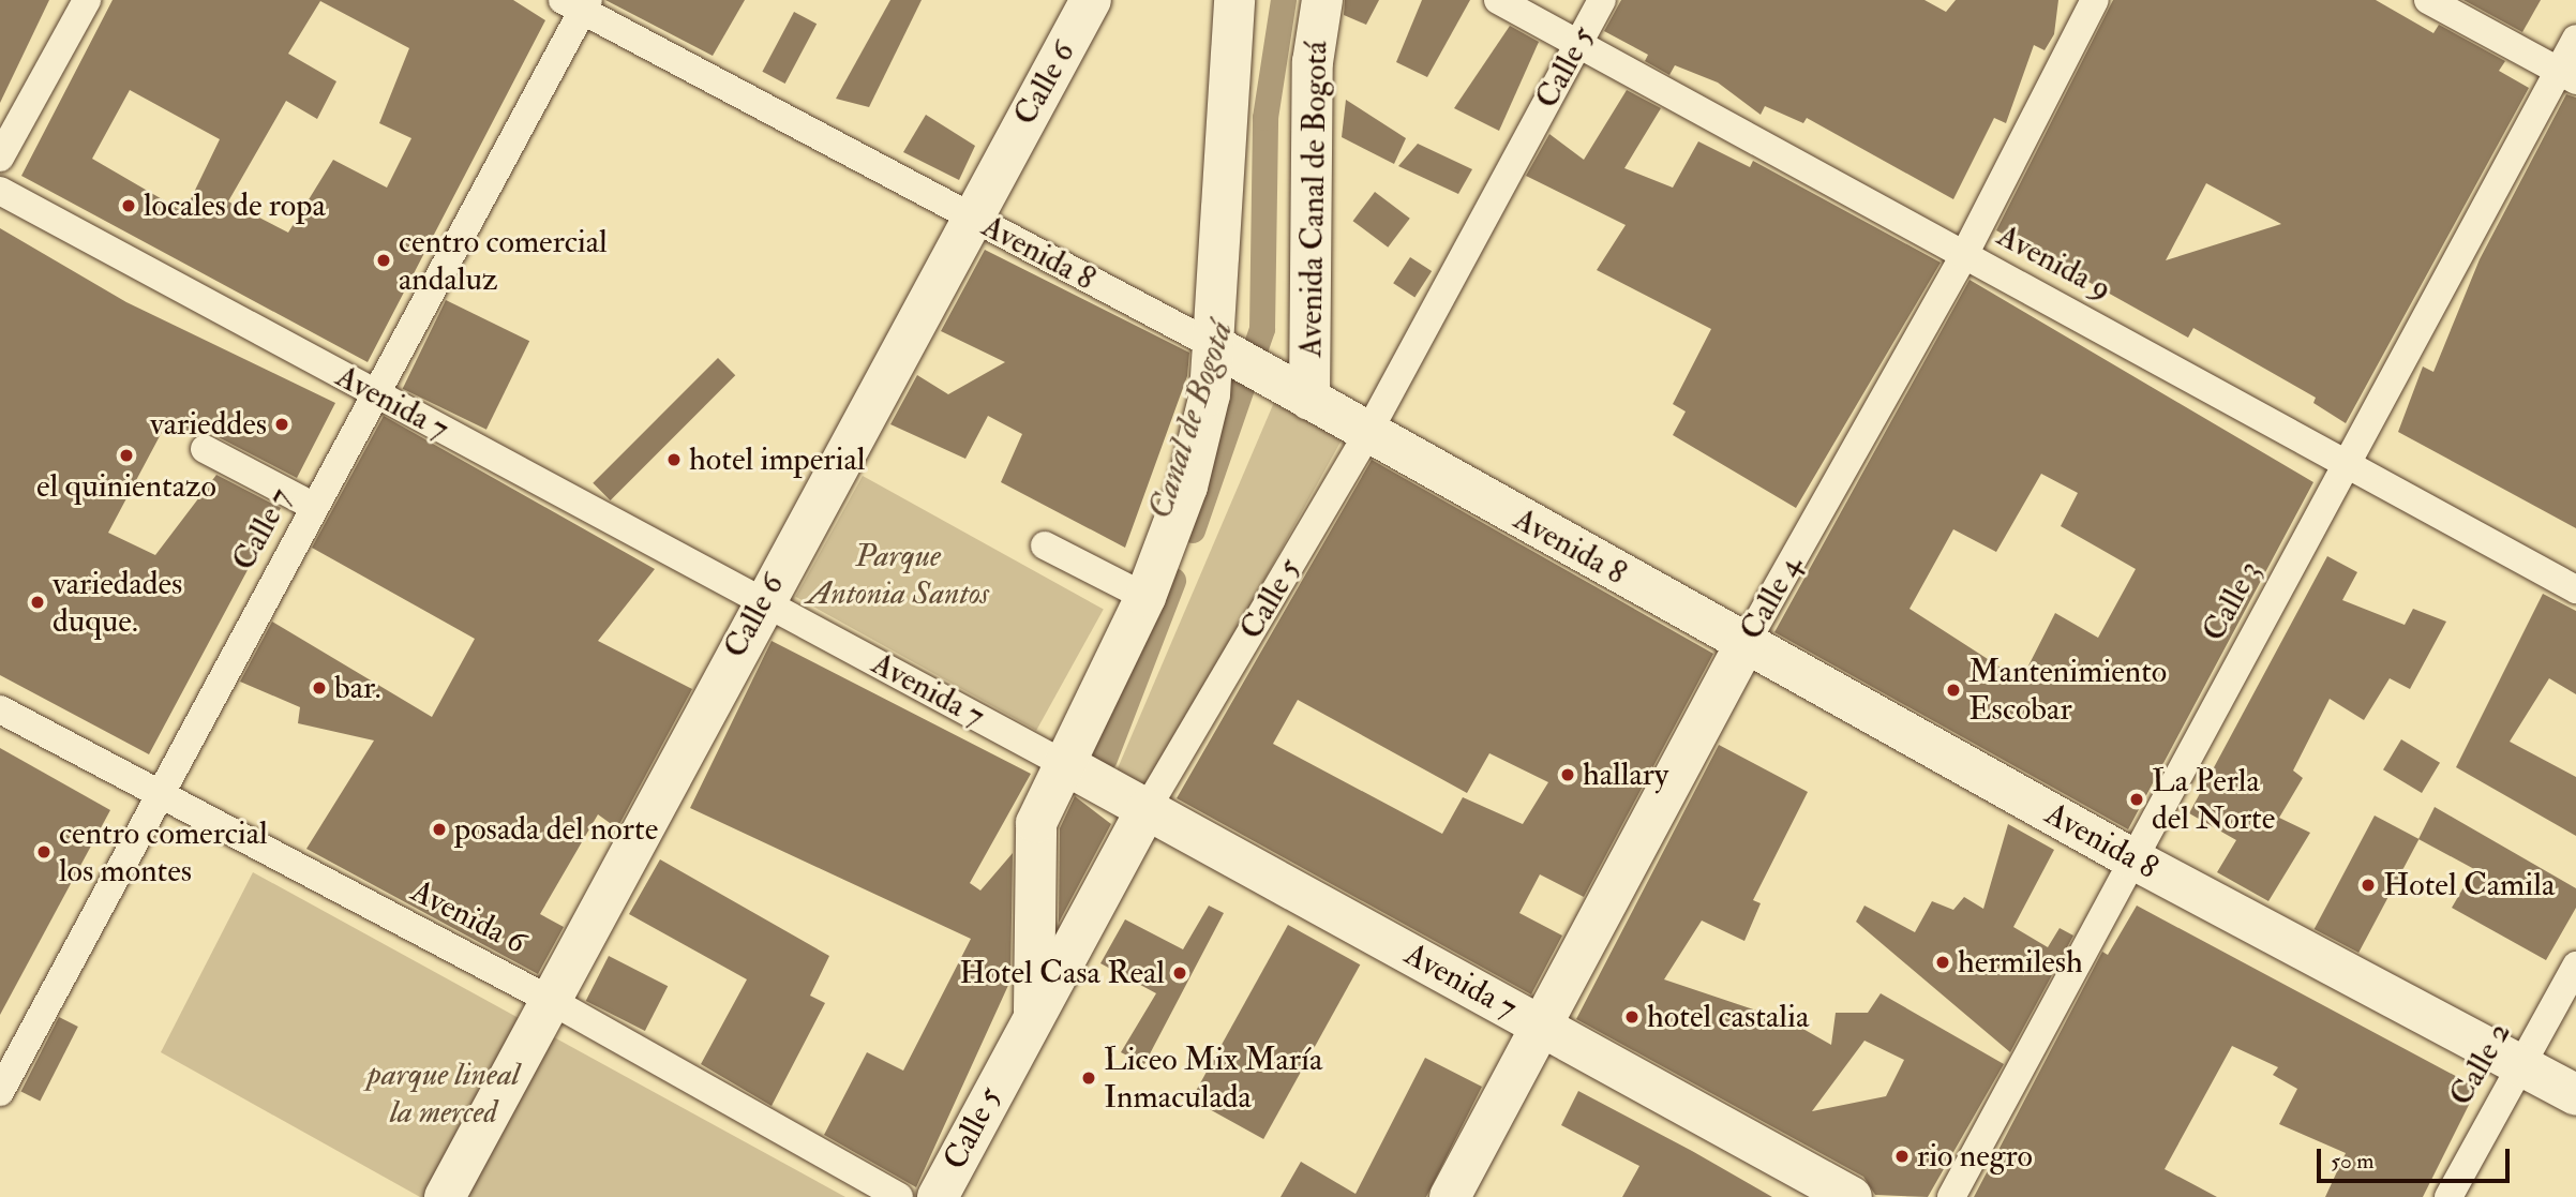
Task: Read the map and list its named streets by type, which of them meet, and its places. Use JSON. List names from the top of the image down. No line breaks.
{"streets":{"main road":["Calle 5","Calle 6","Avenida Canal de Bogotá","Avenida 8","Avenida 7","Calle 4"],"street":["Avenida 9","Calle 7","Calle 3","Avenida 6","Calle 2"]},"crossings":[["Calle 5","Avenida 8"],["Calle 5","Avenida 9"],["Calle 5","Avenida 7"],["Calle 6","Avenida 8"],["Calle 6","Avenida 7"],["Calle 6","Avenida 6"],["Avenida Canal de Bogotá","Avenida 8"],["Avenida 8","Calle 7"],["Avenida 8","Calle 4"],["Avenida 8","Calle 3"],["Avenida 8","Calle 2"],["Avenida 9","Calle 4"],["Avenida 9","Calle 3"],["Avenida 7","Calle 7"],["Avenida 7","Calle 4"],["Calle 7","Avenida 6"]],"water":["Canal de Bogotá"],"parks":["Parque Antonia Santos","parque lineal la merced"],"places":["locales de ropa","centro comercial andaluz","varieddes","el quinientazo","hotel imperial","variedades duque.","bar.","Mantenimiento Escobar","hallary","La Perla del Norte","posada del norte","centro comercial los montes","Hotel Camila","hermilesh","Hotel Casa Real","hotel castalia","Liceo Mix María Inmaculada","rio negro"],"scale_bar":"50 m"}
